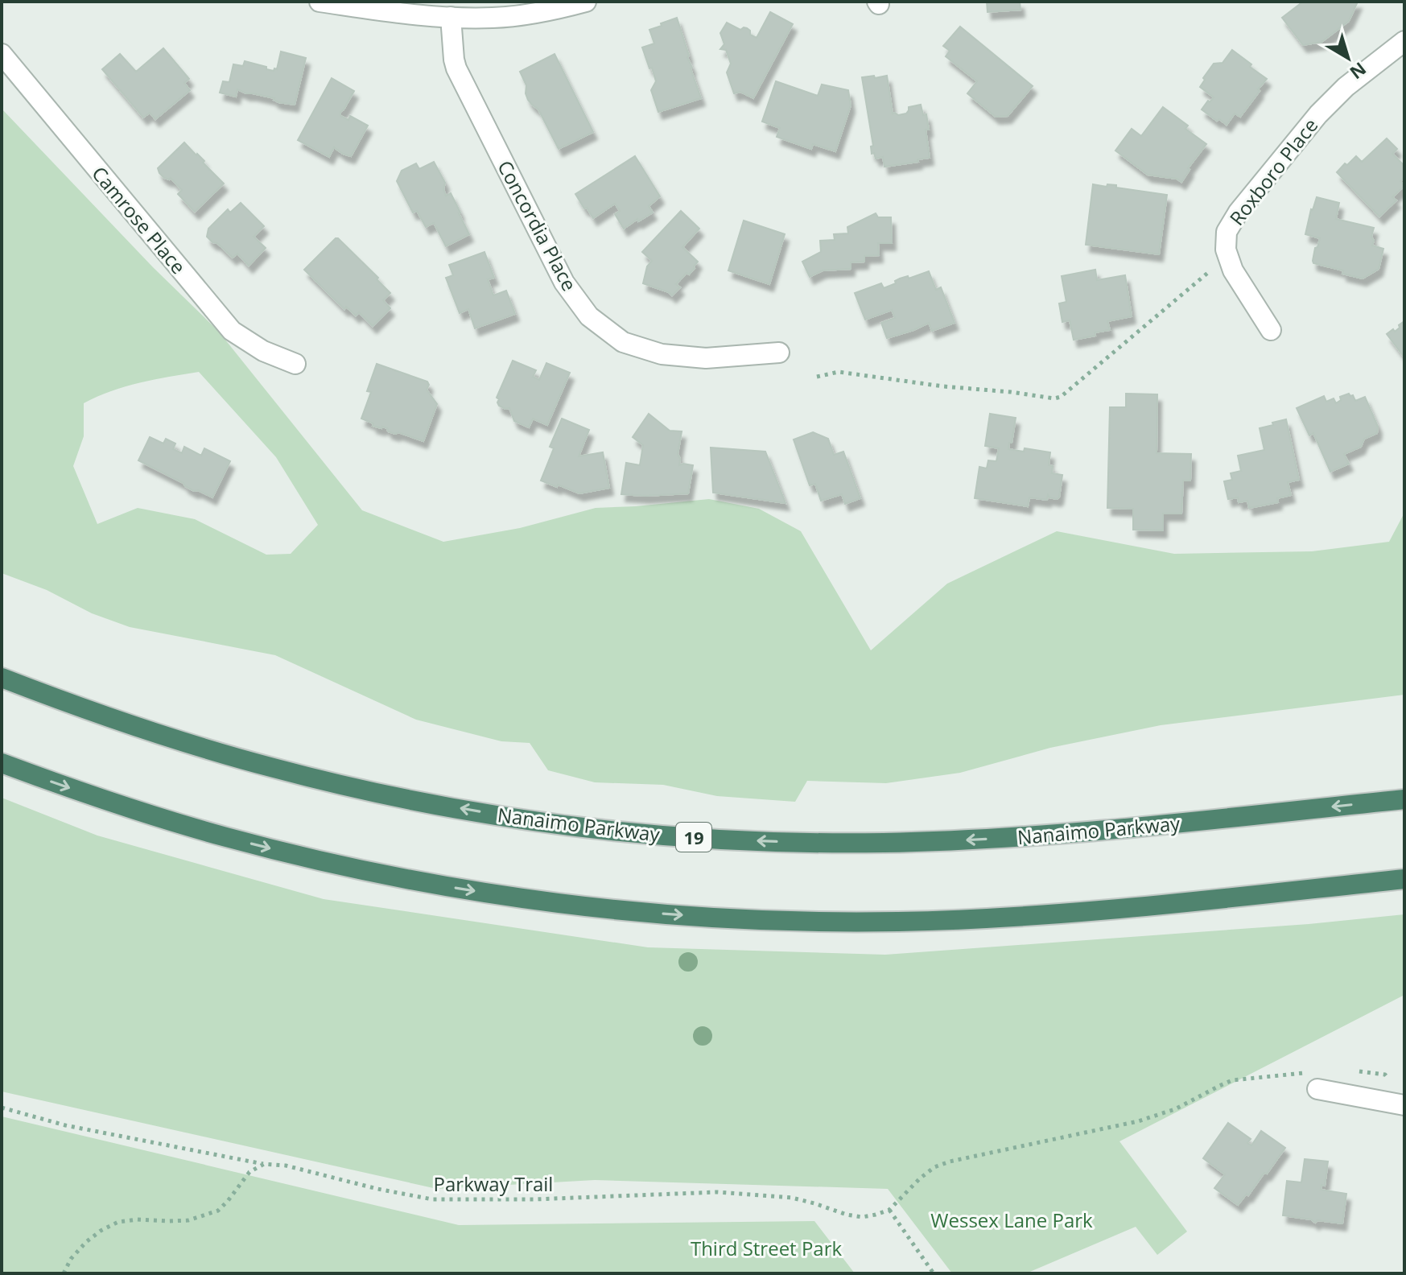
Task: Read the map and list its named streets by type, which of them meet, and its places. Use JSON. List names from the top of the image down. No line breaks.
{"streets":{"highway":["Nanaimo Parkway","19"],"street":["Roxboro Place","Camrose Place","Concordia Place"],"path":["Parkway Trail"]},"parks":["Wessex Lane Park","Third Street Park"],"north":"bottom right"}
